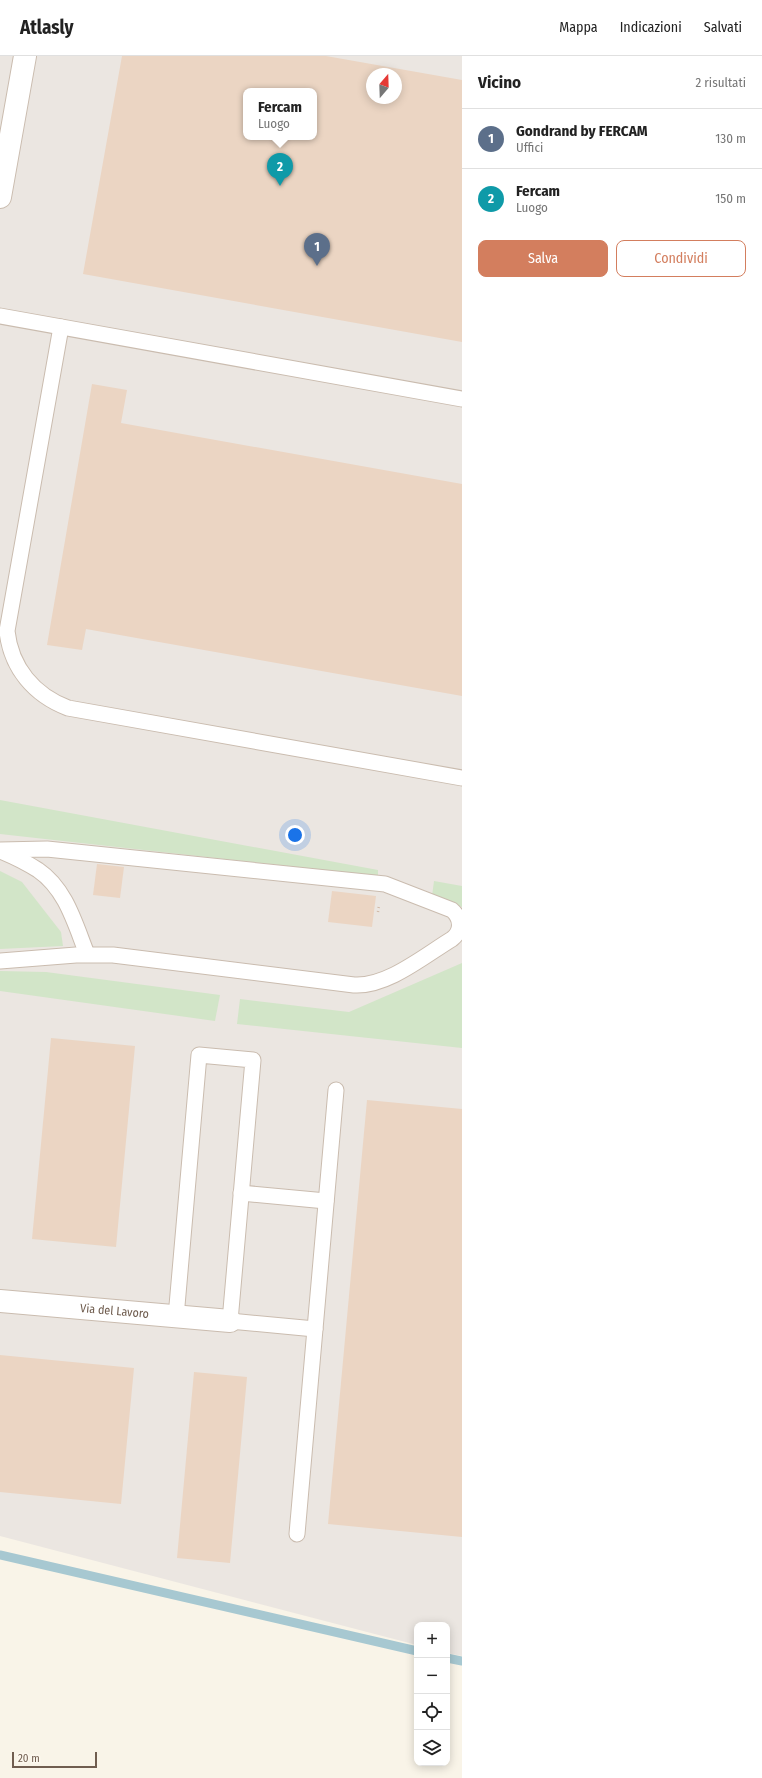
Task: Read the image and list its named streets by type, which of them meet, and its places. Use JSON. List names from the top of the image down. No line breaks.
{"streets":{"street":["Via del Lavoro"]},"scale_bar":"20 m","north":"top","page":{"header":"Atlasly","nav":["Mappa","Indicazioni","Salvati"],"heading":["Vicino","2 risultati"],"popup":["Fercam","Luogo"],"list":[{"mark":"1","name":"Gondrand by FERCAM","note":"Uffici","value":"130 m"},{"mark":"2","name":"Fercam","note":"Luogo","value":"150 m"}],"pins":["2","1"],"buttons":["Salva","Condividi"],"map_buttons":["+","−"],"scale":"20 m"}}
